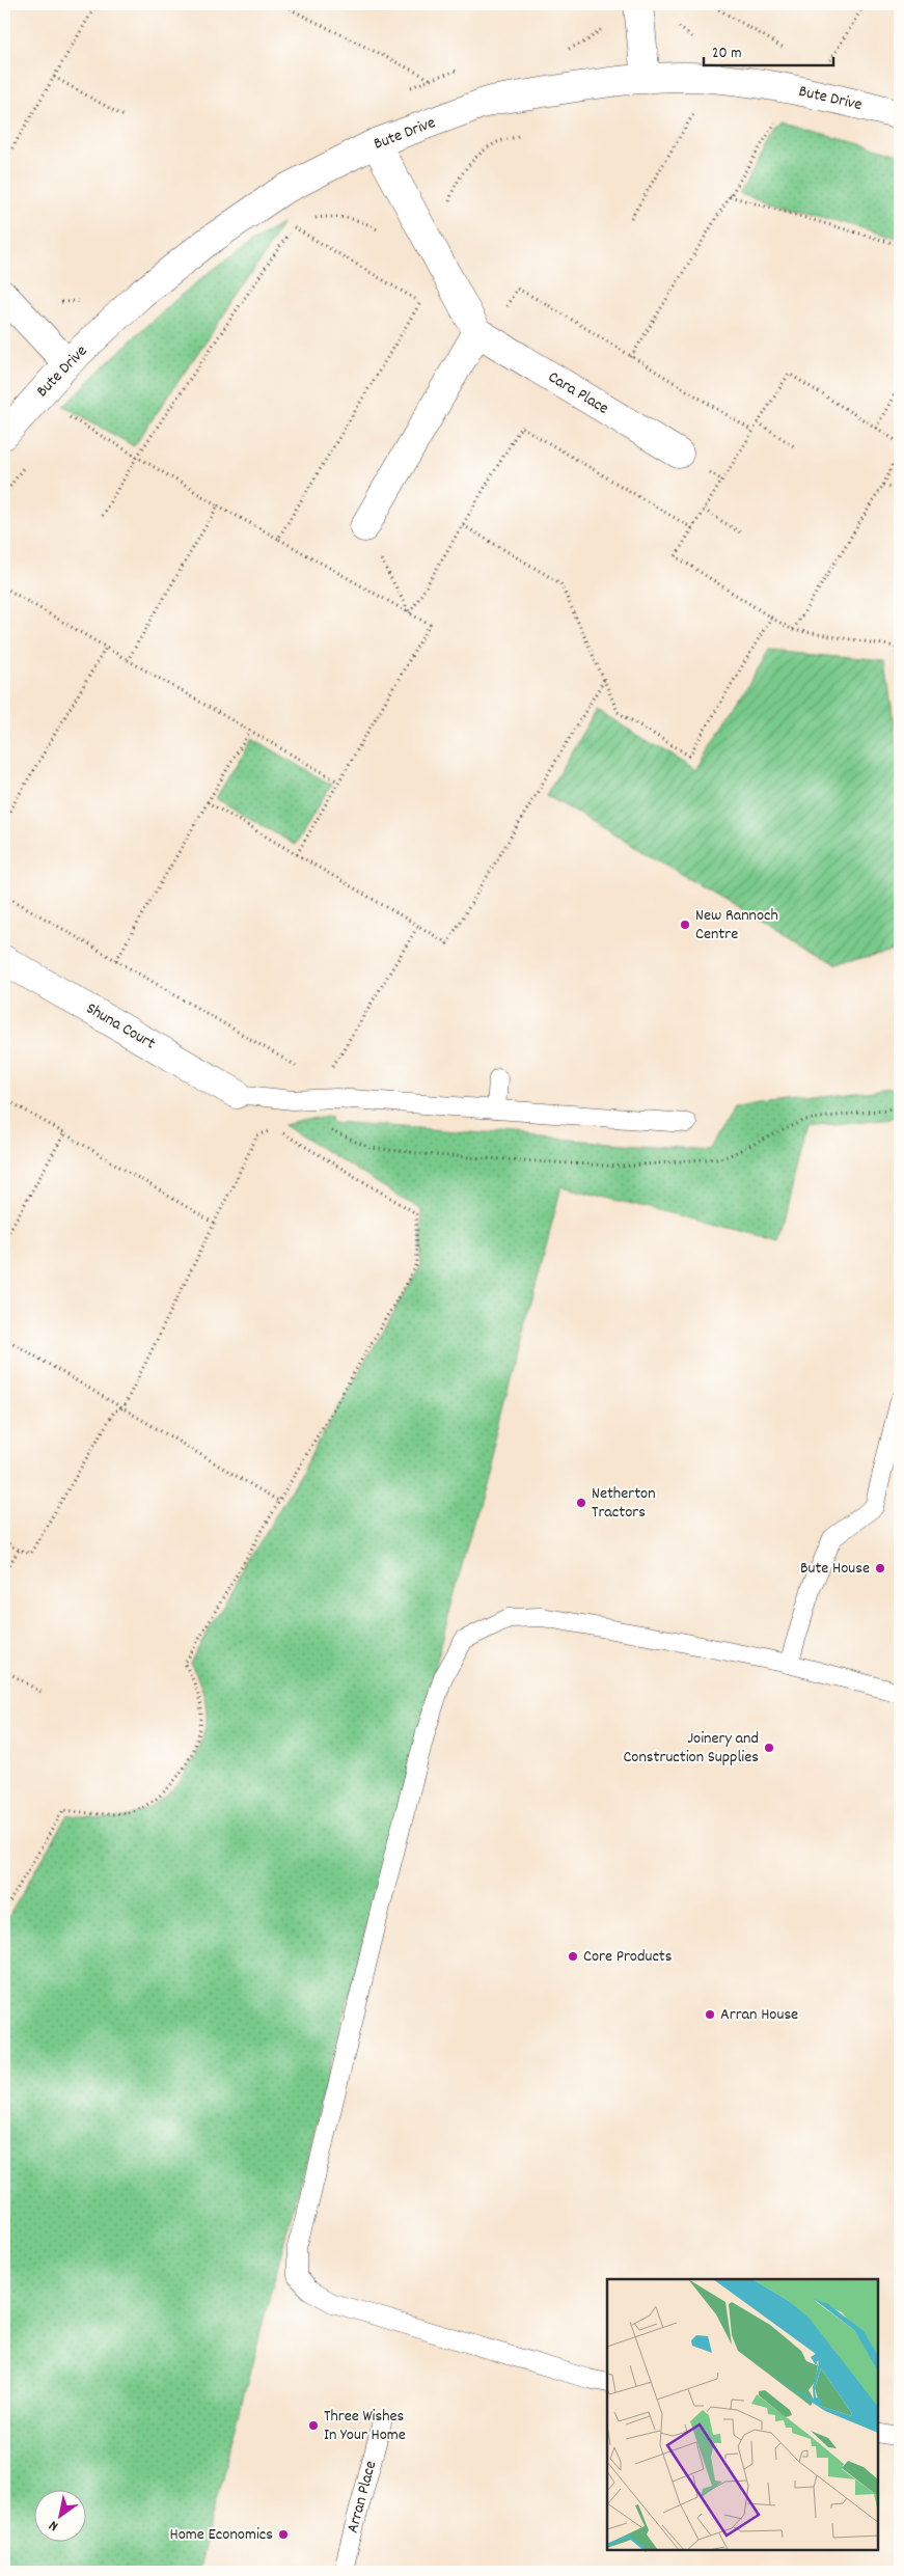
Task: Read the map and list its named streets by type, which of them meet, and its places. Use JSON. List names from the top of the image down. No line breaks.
{"streets":{"street":["Bute Drive","Cara Place","Shuna Court"],"lane":["Arran Place"]},"places":["New Rannoch Centre","Netherton Tractors","Bute House","Joinery and Construction Supplies","Core Products","Arran House","Three Wishes In Your Home","Home Economics"],"scale_bar":"20 m","north":"bottom left"}
